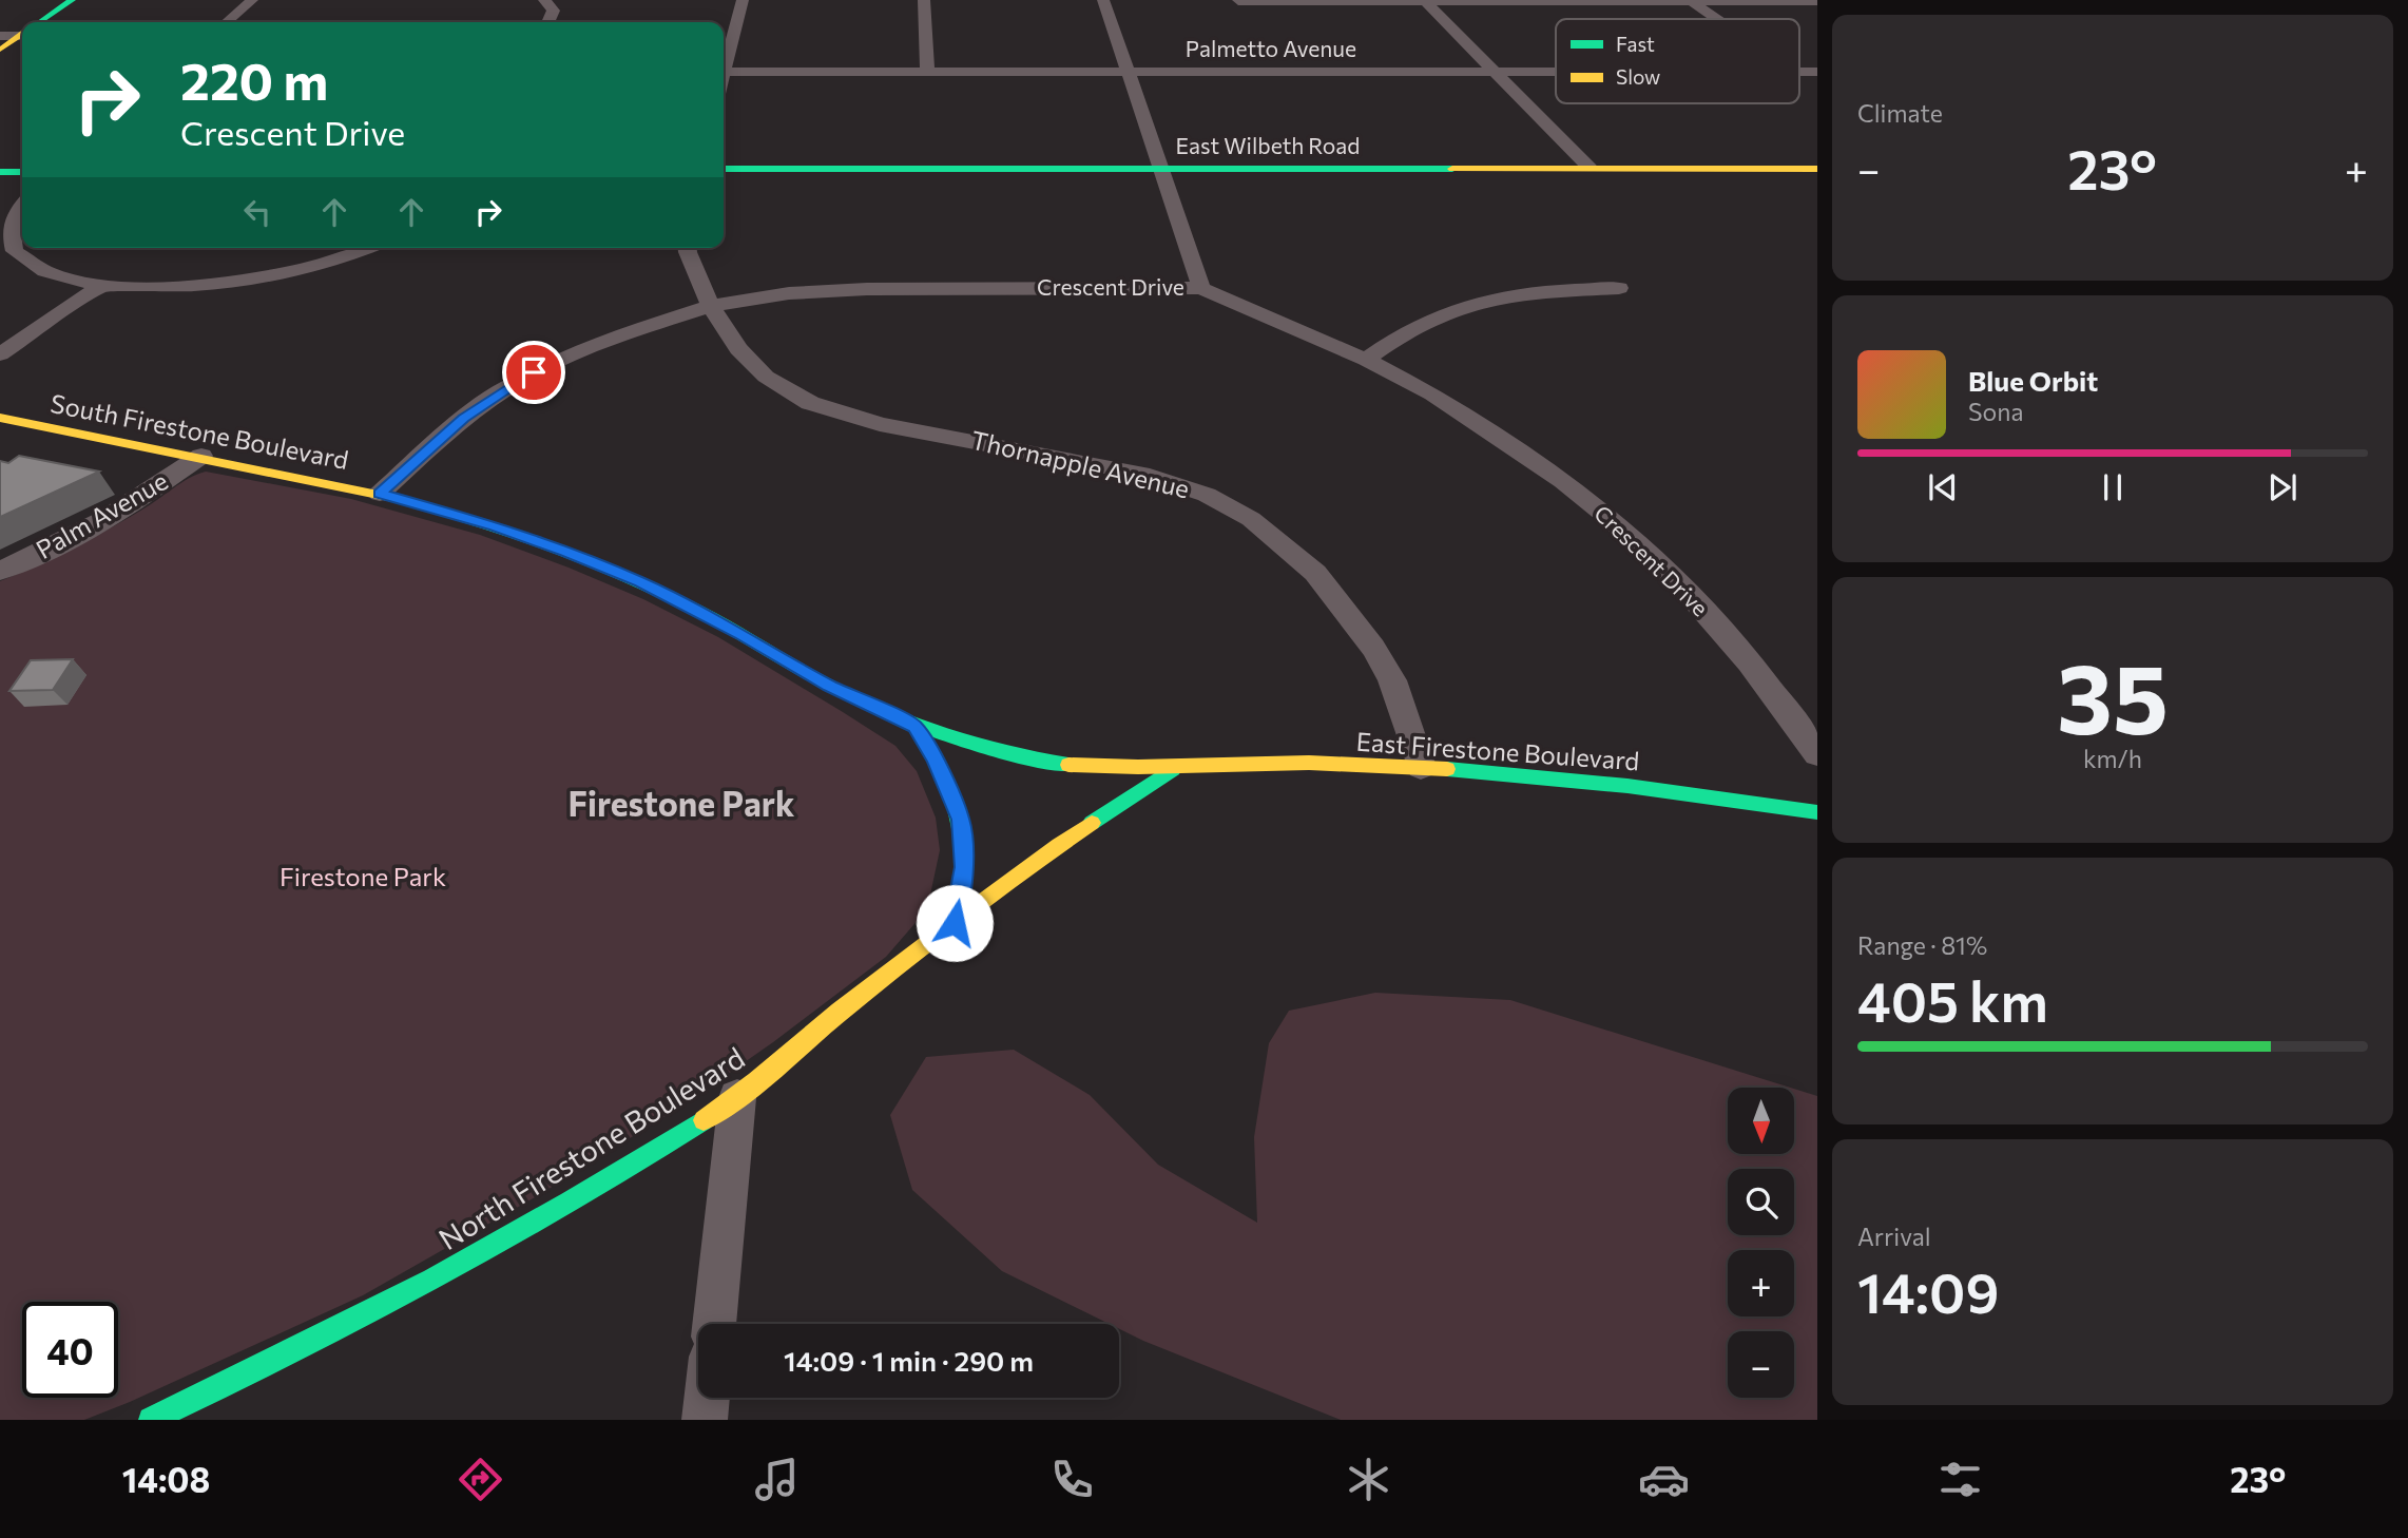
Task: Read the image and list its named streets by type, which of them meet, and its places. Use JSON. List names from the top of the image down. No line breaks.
{"streets":{"street":["Palmetto Avenue","East Wilbeth Road","Crescent Drive","South Firestone Boulevard","Thornapple Avenue","Palm Avenue","East Firestone Boulevard","North Firestone Boulevard"]},"crossings":[["Crescent Drive","South Firestone Boulevard"],["Crescent Drive","Thornapple Avenue"],["South Firestone Boulevard","Palm Avenue"],["South Firestone Boulevard","East Firestone Boulevard"],["South Firestone Boulevard","North Firestone Boulevard"],["Thornapple Avenue","East Firestone Boulevard"],["East Firestone Boulevard","North Firestone Boulevard"]],"districts":["Firestone Park"],"parks":["Firestone Park"],"legend":["Fast","Slow"],"north":"bottom","page":{"tile":["Climate",["35","km/h"],["Range · 81%","405 km"],["Arrival","14:09"]],"turn":["220 m","Crescent Drive"],"heat":["−","23°","+"],"song":["Blue Orbit","Sona"],"map_buttons":["+","−"],"limit":"40","trip":"14:09 · 1 min · 290 m","tabs":["14:08","23°"]}}
